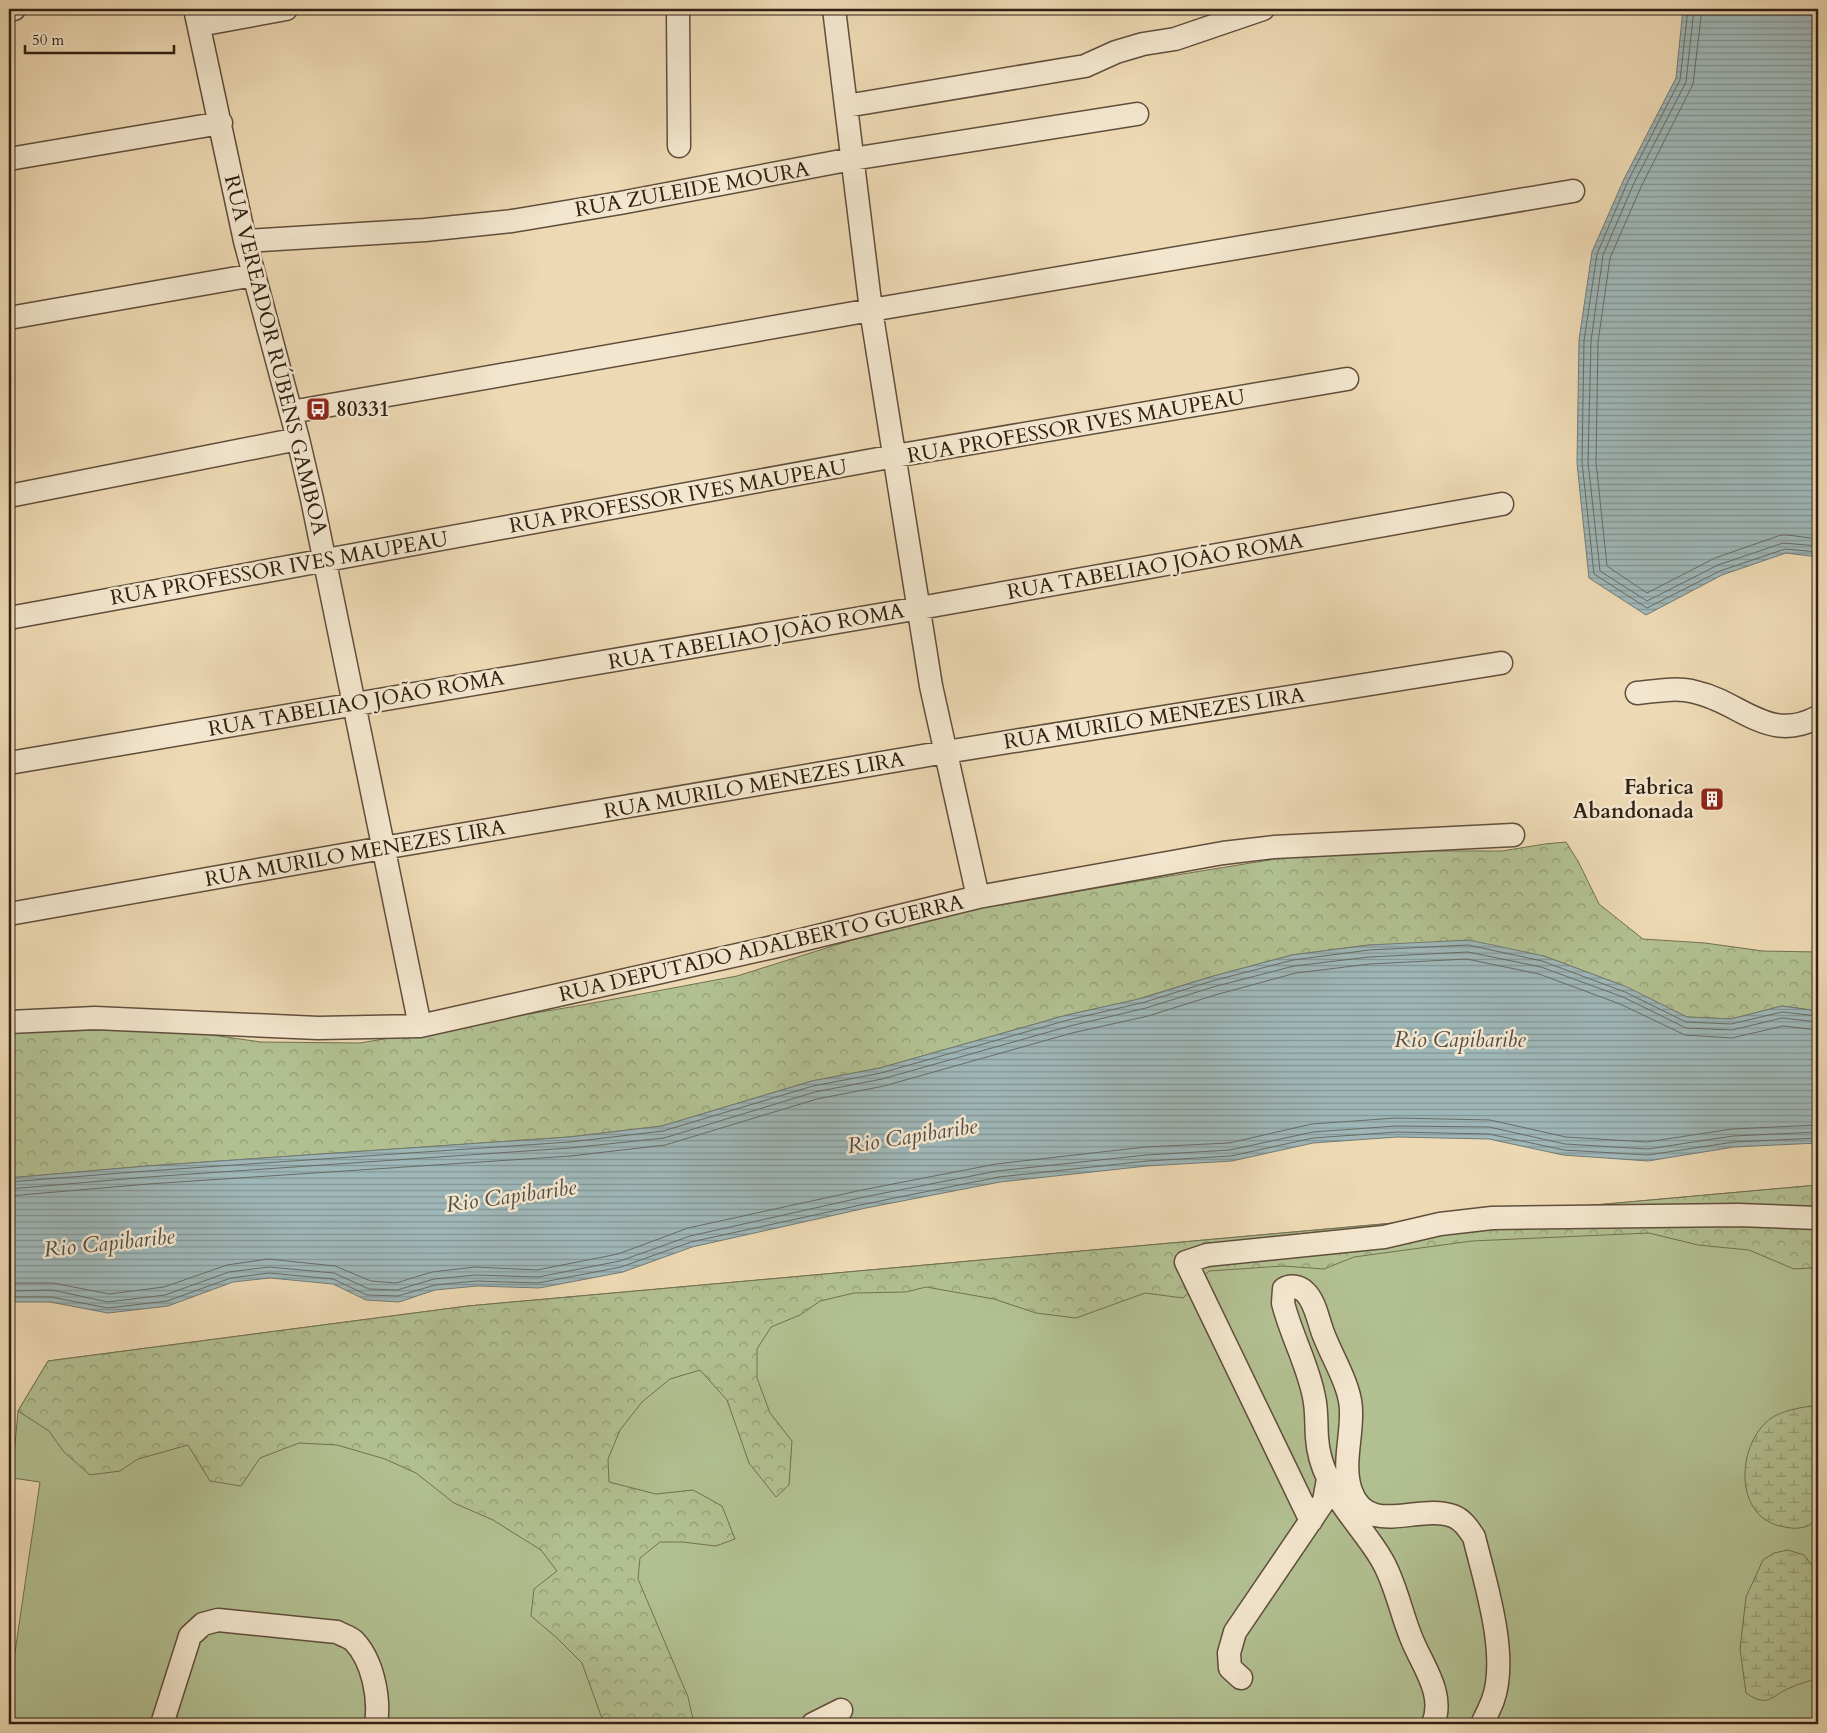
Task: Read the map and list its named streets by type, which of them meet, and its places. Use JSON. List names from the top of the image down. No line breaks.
{"streets":{"street":["RUA ZULEIDE MOURA","RUA VEREADOR RÚBENS GAMBOA","RUA PROFESSOR IVES MAUPEAU","RUA TABELIAO JOÃO ROMA","RUA MURILO MENEZES LIRA","RUA DEPUTADO ADALBERTO GUERRA"]},"crossings":[["RUA ZULEIDE MOURA","RUA VEREADOR RÚBENS GAMBOA"],["RUA VEREADOR RÚBENS GAMBOA","RUA PROFESSOR IVES MAUPEAU"],["RUA VEREADOR RÚBENS GAMBOA","RUA TABELIAO JOÃO ROMA"],["RUA VEREADOR RÚBENS GAMBOA","RUA MURILO MENEZES LIRA"],["RUA VEREADOR RÚBENS GAMBOA","RUA DEPUTADO ADALBERTO GUERRA"]],"water":["Rio Capibaribe"],"places":{"bus stop":["80331"],"building":["Fabrica Abandonada"]},"scale_bar":"50 m"}
